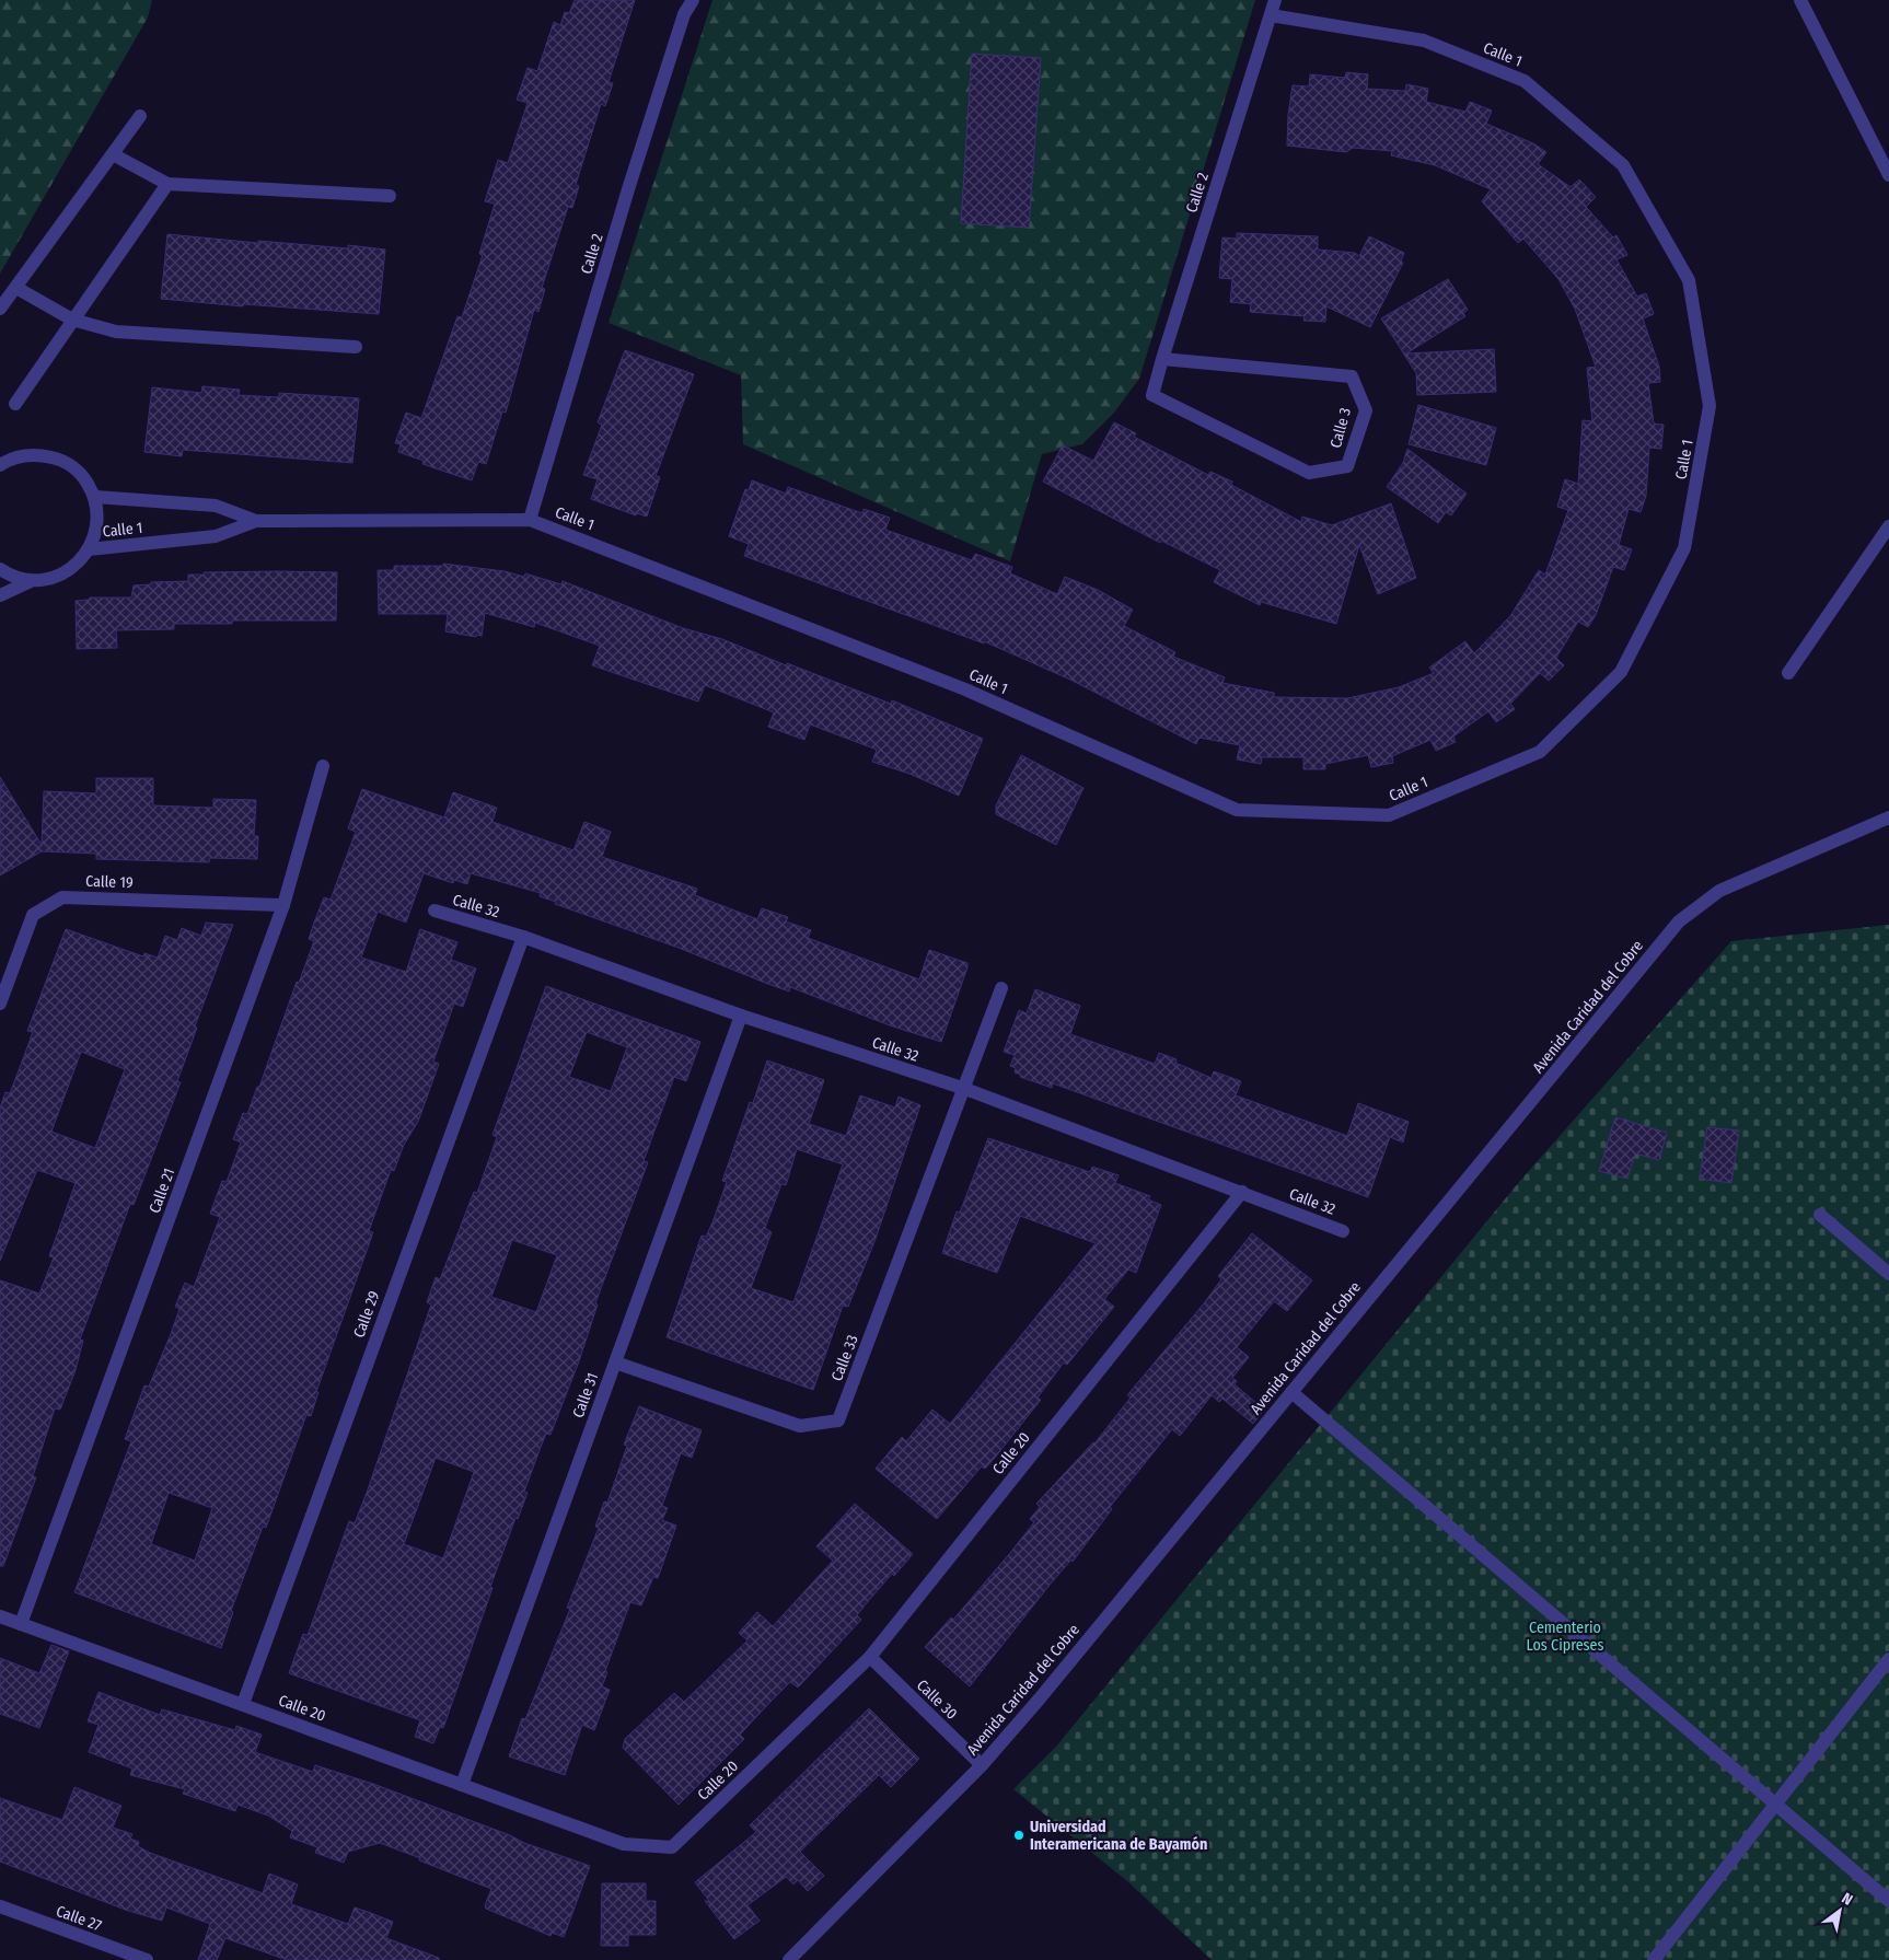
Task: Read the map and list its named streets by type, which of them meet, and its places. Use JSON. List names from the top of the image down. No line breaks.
{"streets":{"street":["Calle 1","Calle 2","Calle 3","Calle 19","Calle 32","Avenida Caridad del Cobre","Calle 21","Calle 29","Calle 33","Calle 31","Calle 20","Calle 30","Calle 27"]},"crossings":[["Calle 1","Calle 2"],["Calle 2","Calle 3"],["Calle 19","Calle 21"],["Calle 32","Calle 29"],["Calle 32","Calle 33"],["Calle 32","Calle 31"],["Calle 32","Calle 20"],["Avenida Caridad del Cobre","Calle 30"],["Calle 21","Calle 20"],["Calle 29","Calle 20"],["Calle 33","Calle 31"],["Calle 31","Calle 20"],["Calle 20","Calle 30"]],"parks":["Cementerio Los Cipreses"],"places":["Universidad Interamericana de Bayamón"],"north":"top right"}
